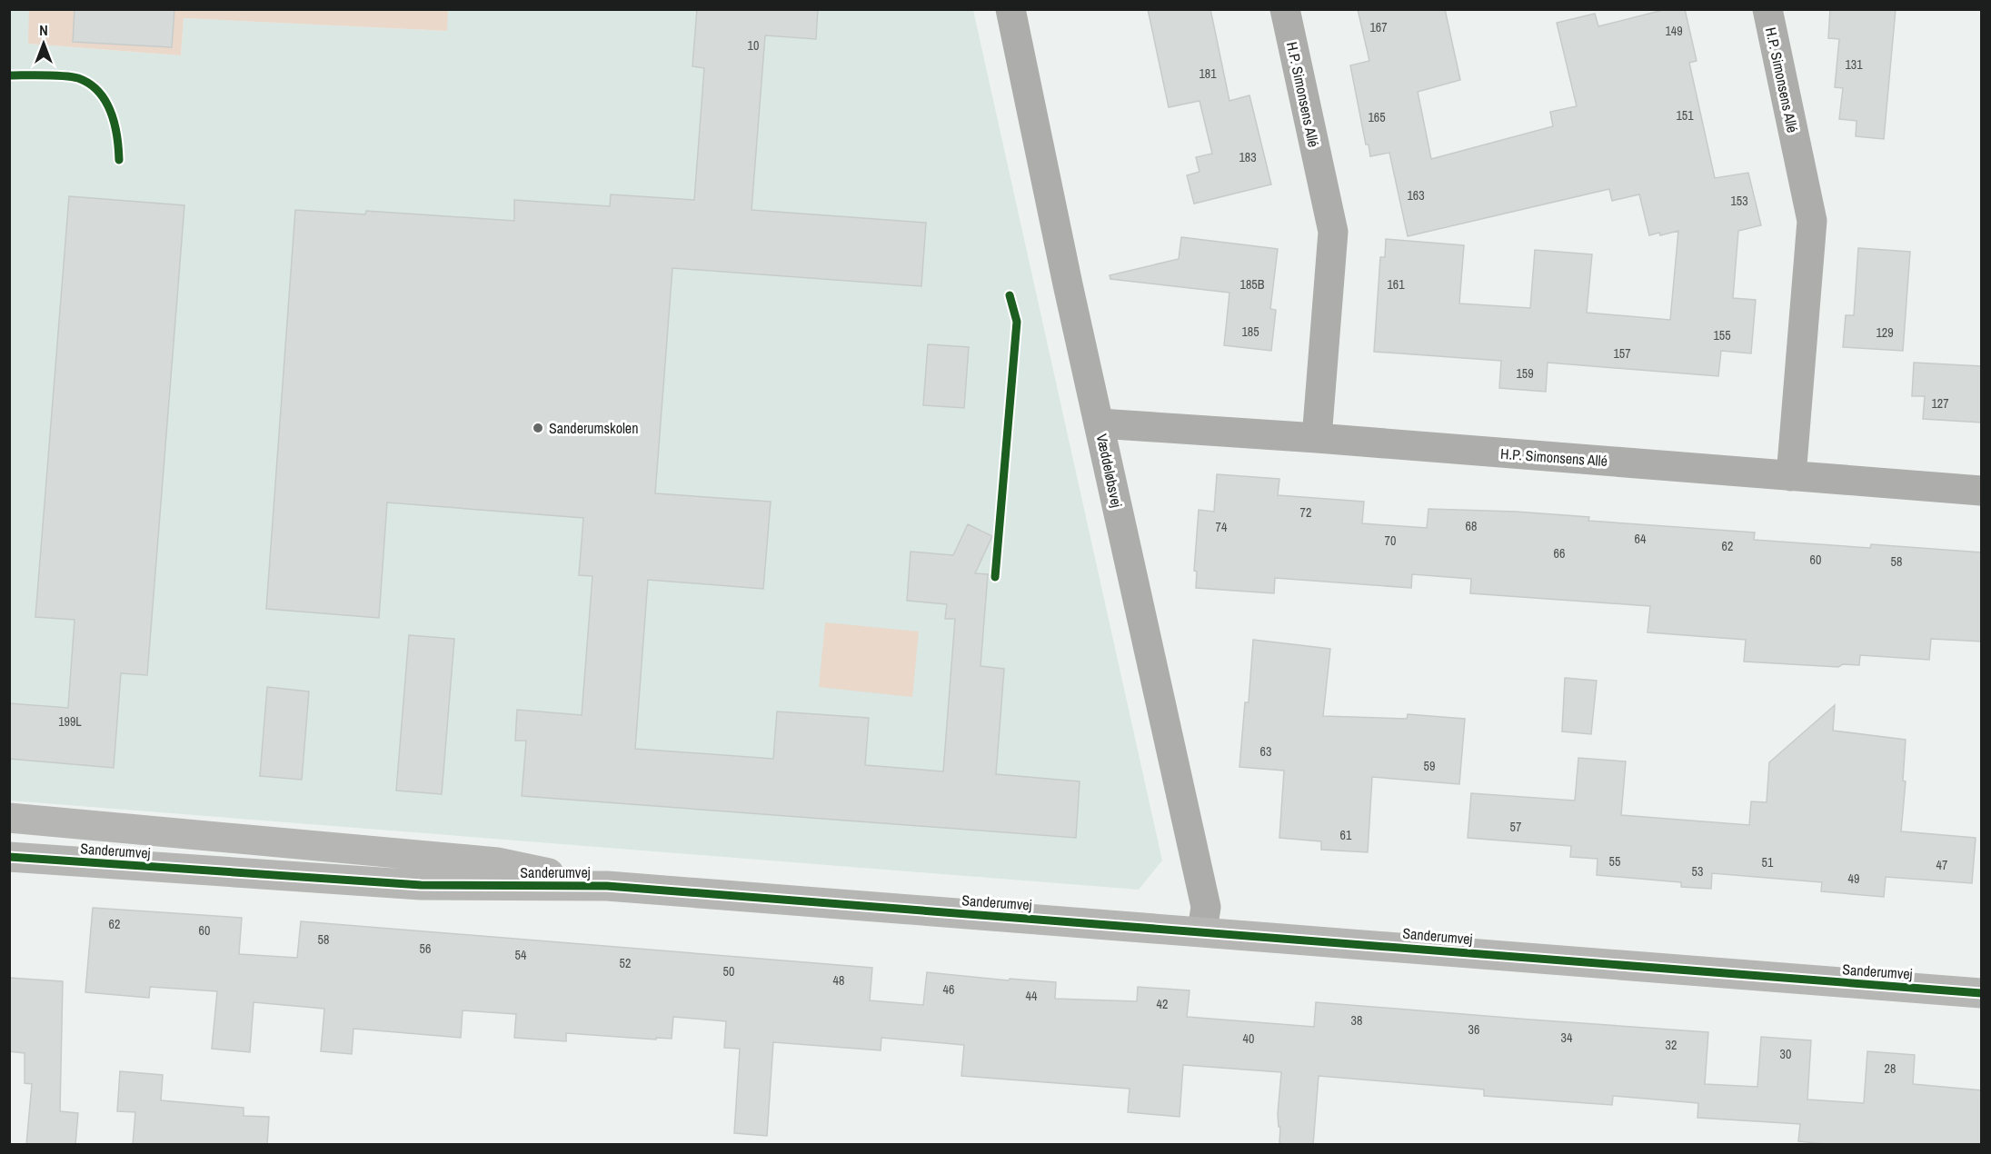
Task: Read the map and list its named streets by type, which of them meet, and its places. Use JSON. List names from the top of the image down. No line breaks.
{"streets":{"street":["H.P. Simonsens Allé","Væddeløbsvej","Sanderumvej"]},"crossings":[["H.P. Simonsens Allé","Væddeløbsvej"],["Væddeløbsvej","Sanderumvej"]],"places":["Sanderumskolen"],"house_numbers":["167","149","10","131","181","151","165","183","163","153","185B","161","185","129","155","157","159","127","72","68","74","64","70","62","66","60","58","199L","63","59","57","61","55","51","47","53","49","62","60","58","56","54","52","50","48","46","44","42","38","36","34","40","32","30","28"],"north":"top"}
